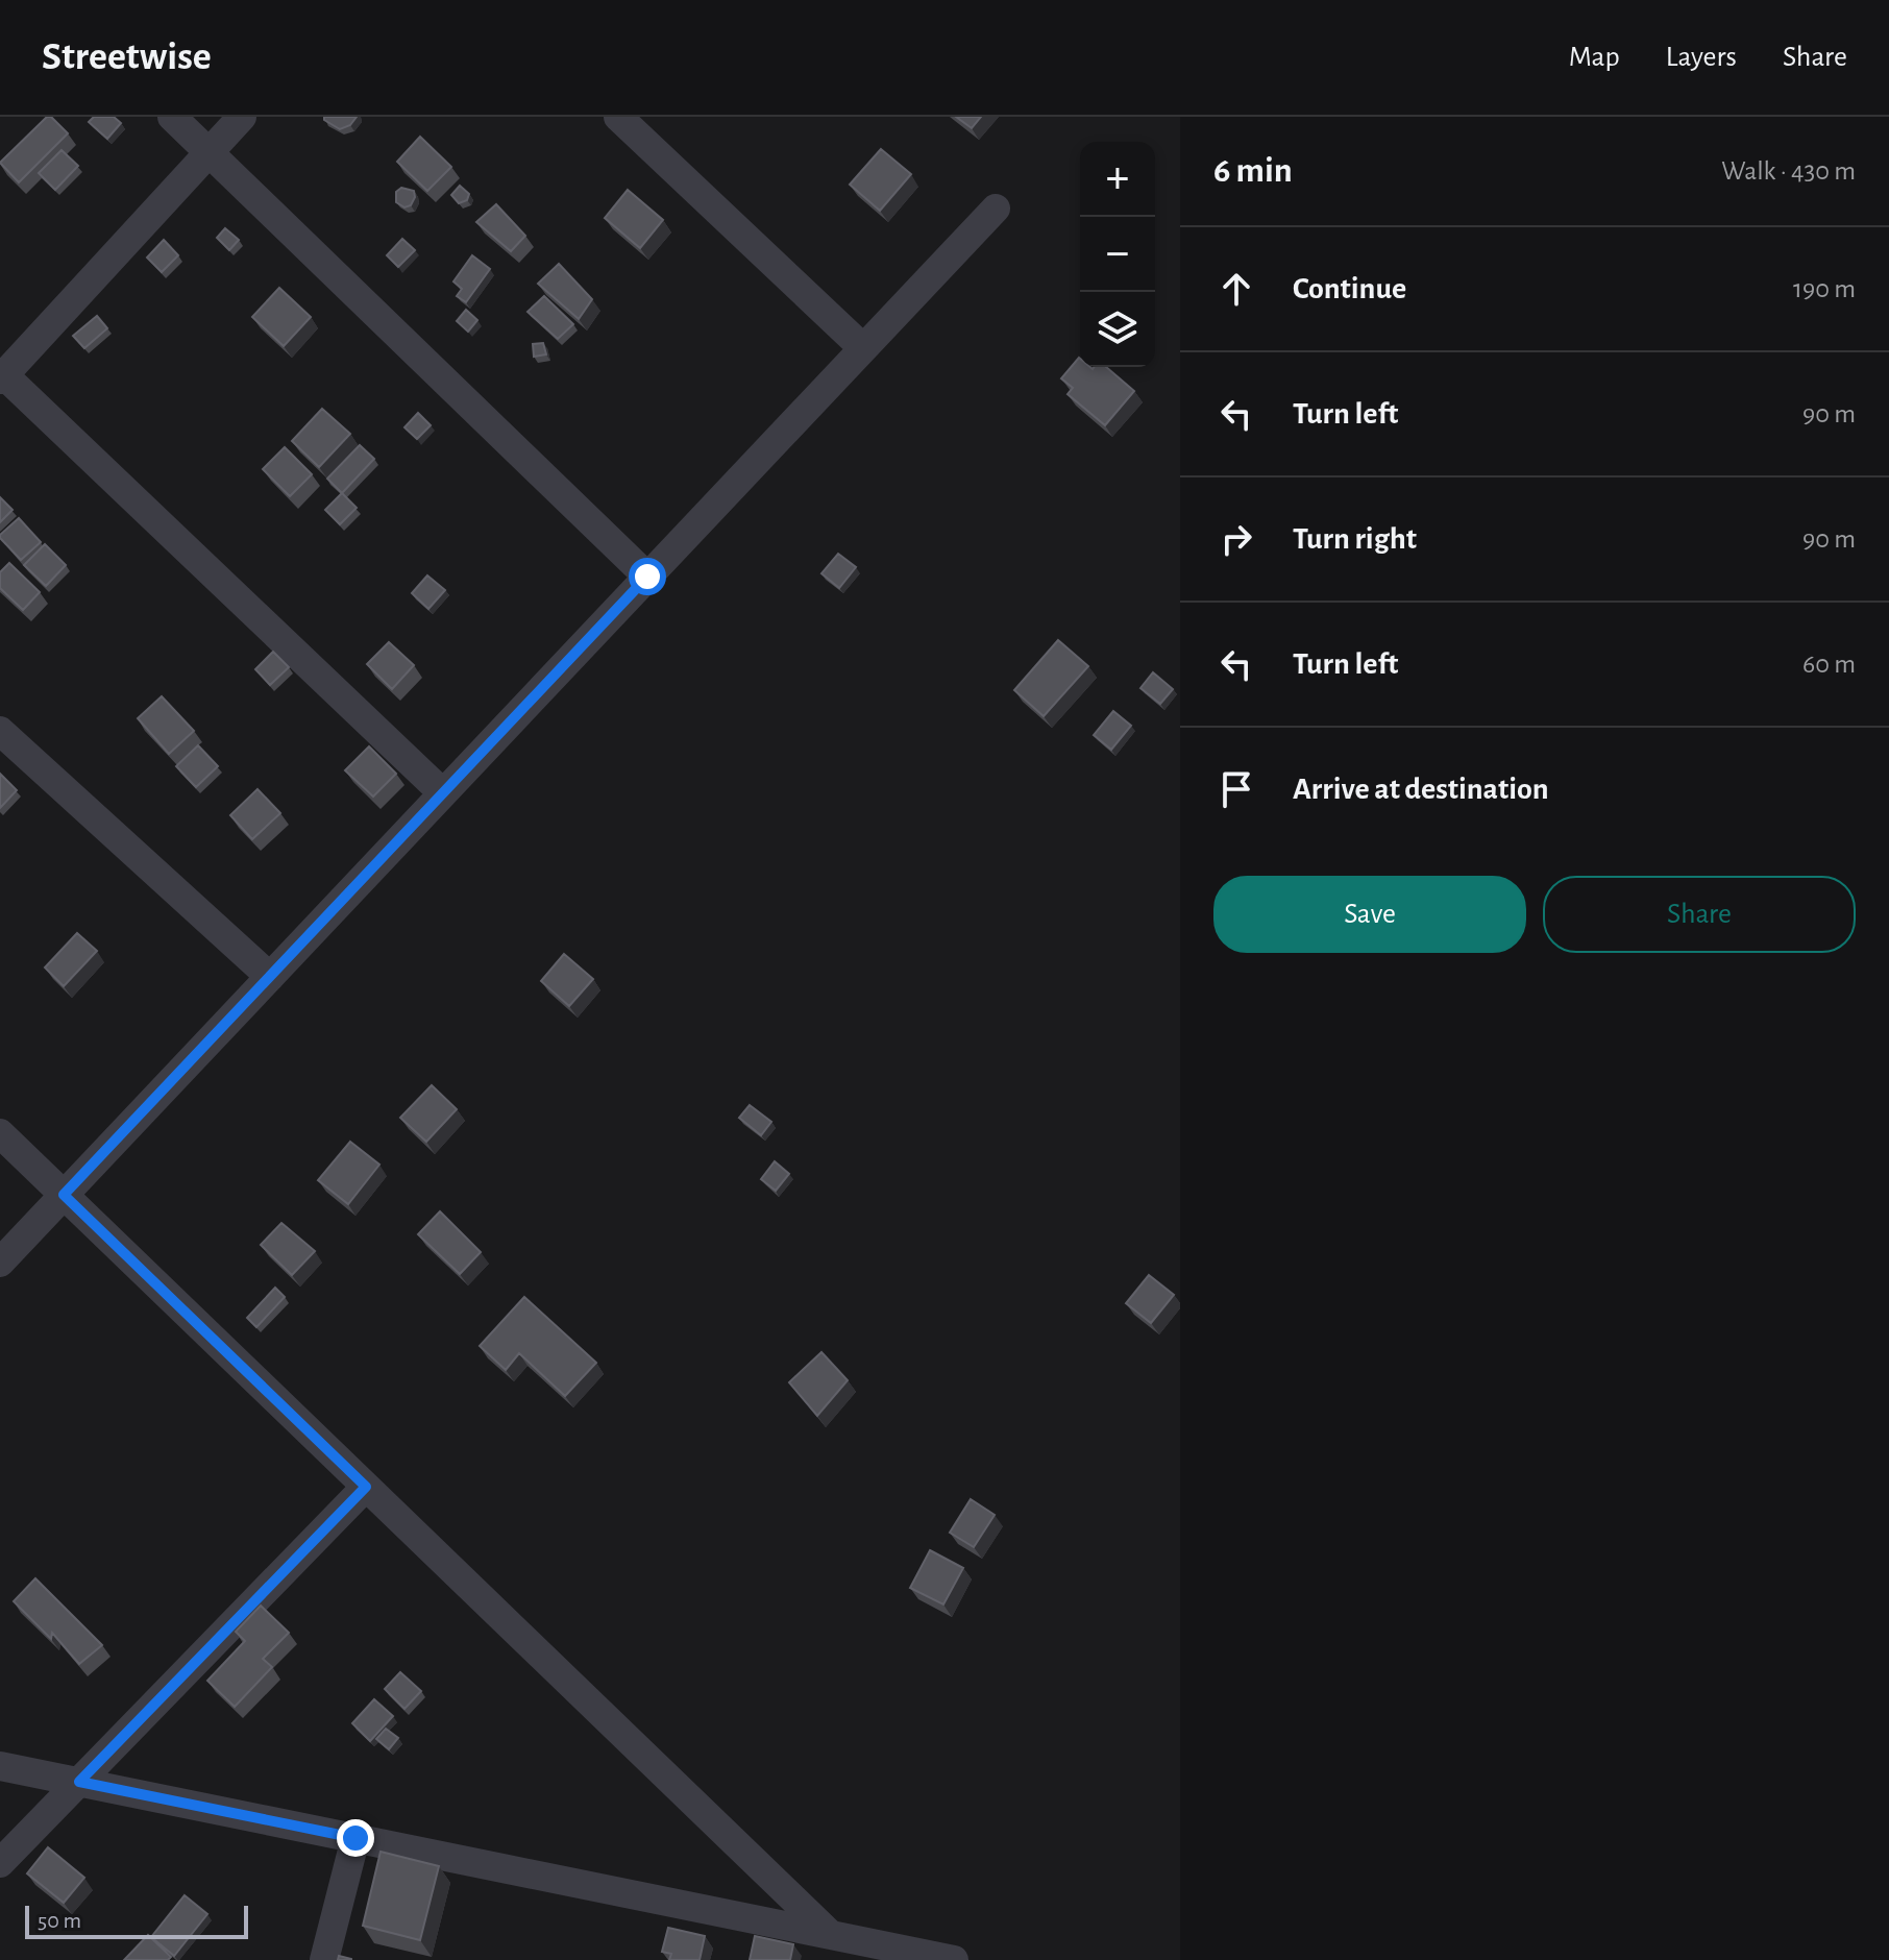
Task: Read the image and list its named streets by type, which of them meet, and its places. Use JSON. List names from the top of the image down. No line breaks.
{"scale_bar":"50 m","page":{"header":"Streetwise","nav":["Map","Layers","Share"],"heading":["6 min","Walk · 430 m"],"map_buttons":["+","−"],"list":[["Continue","190 m"],["Turn left","90 m"],["Turn right","90 m"],["Turn left","60 m"],"Arrive at destination"],"buttons":["Save","Share"],"scale":"50 m"}}
